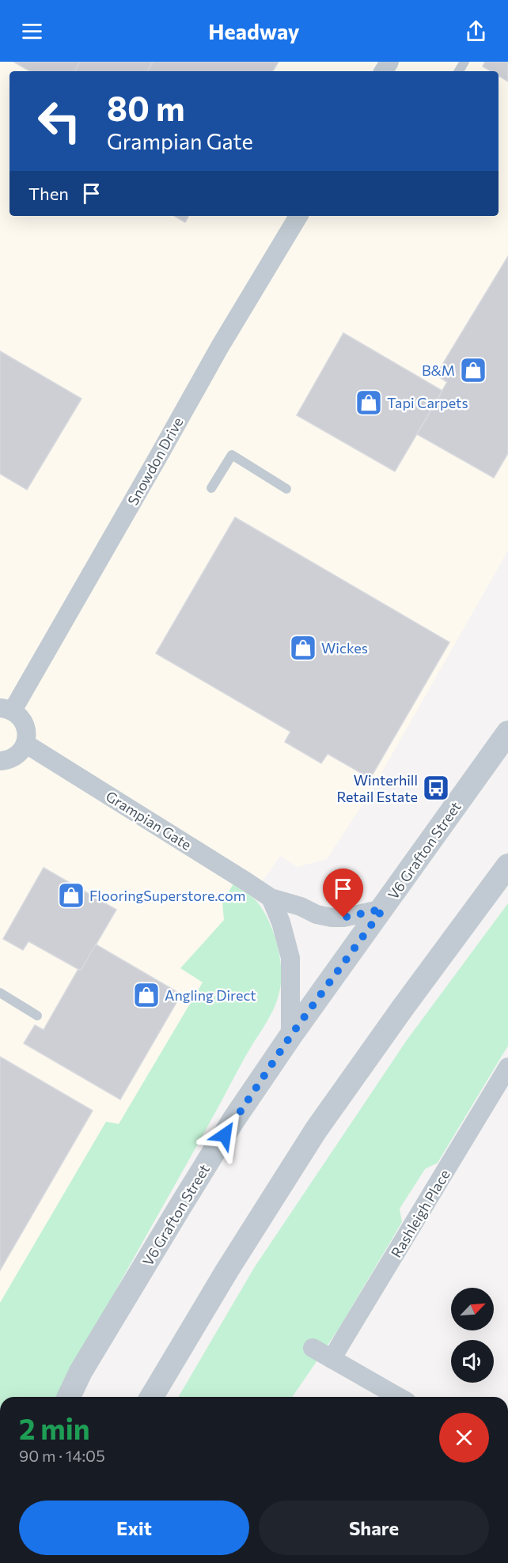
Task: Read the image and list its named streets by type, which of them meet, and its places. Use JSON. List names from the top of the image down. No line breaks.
{"streets":{"street":["Snowdon Drive","Grampian Gate","V6 Grafton Street","Rashleigh Place"]},"crossings":[["Grampian Gate","V6 Grafton Street"]],"places":{"shop":["B&M","Tapi Carpets","Wickes","FlooringSuperstore.com","Angling Direct"],"bus stop":["Winterhill Retail Estate"]},"north":"top right","page":{"header":"Headway","turn":["80 m","Grampian Gate"],"then":"Then","heading":["2 min","90 m · 14:05"],"buttons":["Exit","Share"]}}
